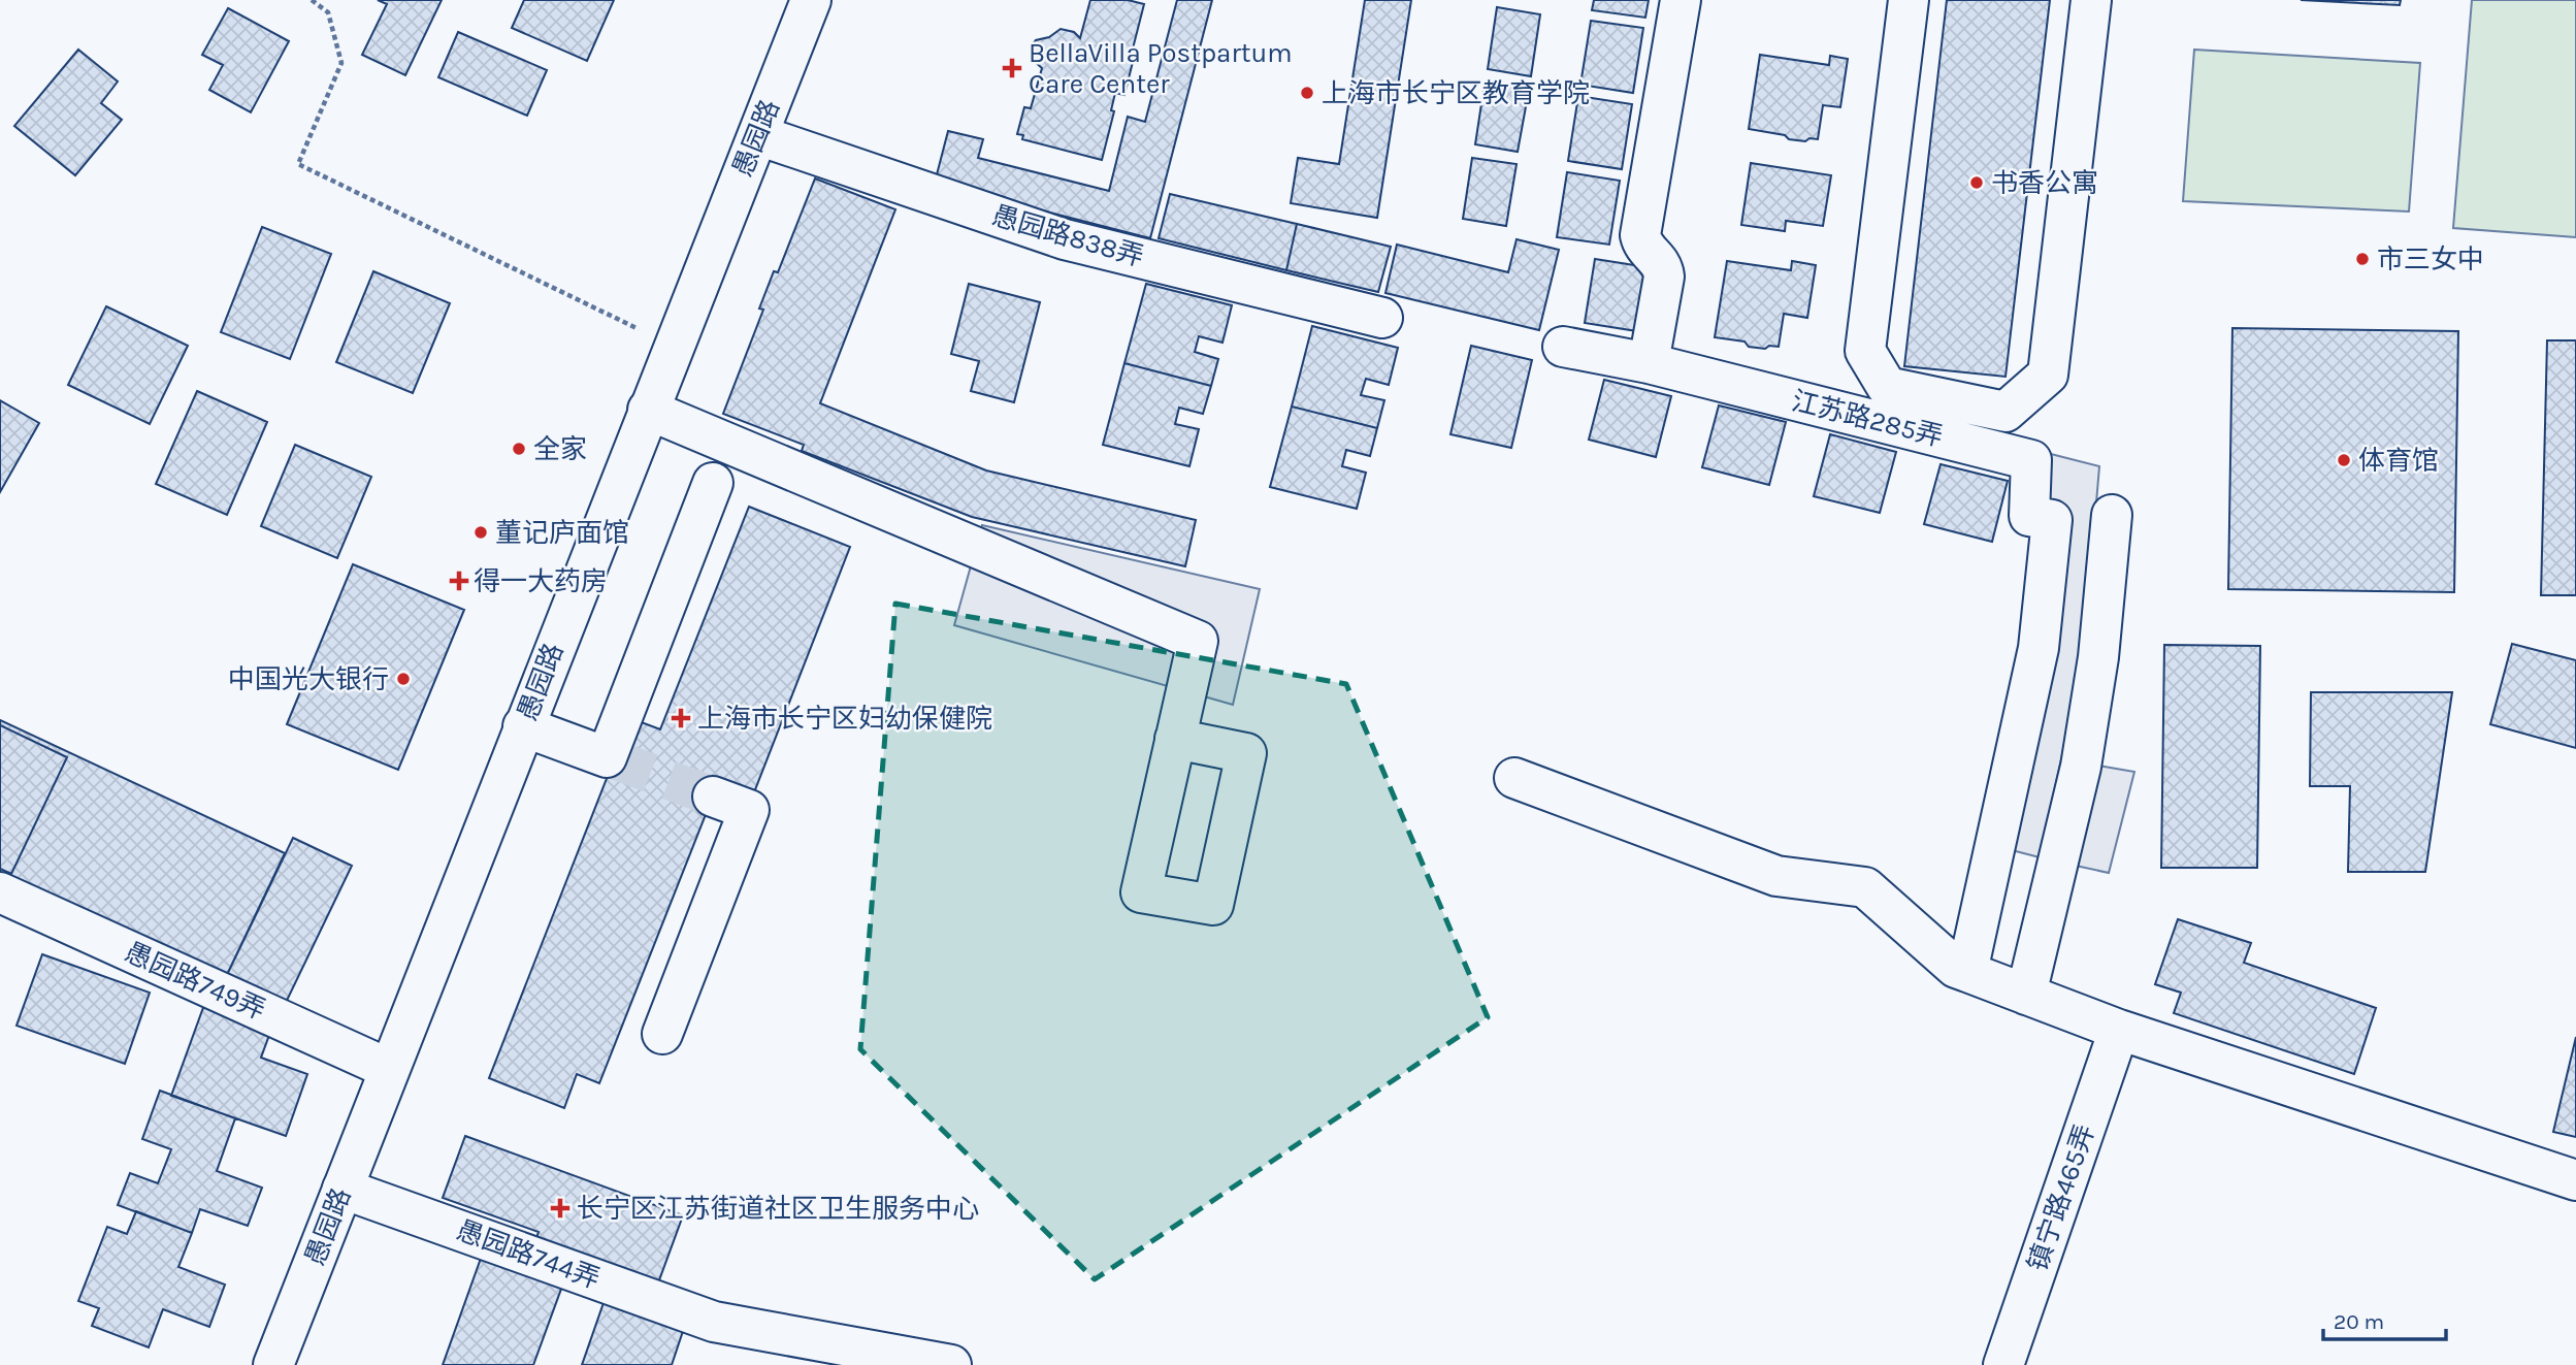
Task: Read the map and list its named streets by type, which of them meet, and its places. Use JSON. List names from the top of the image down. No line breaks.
{"streets":{"main road":["愚园路","愚园路838弄","江苏路285弄","愚园路749弄","镇宁路465弄","愚园路744弄"]},"crossings":[["愚园路","愚园路838弄"],["愚园路","愚园路749弄"],["愚园路","愚园路744弄"]],"places":{"health":["BellaVilla Postpartum Care Center","得一大药房","上海市长宁区妇幼保健院","长宁区江苏街道社区卫生服务中心"],"other":["上海市长宁区教育学院","书香公寓","市三女中","全家","体育馆","董记庐面馆","中国光大银行"]},"scale_bar":"20 m"}
